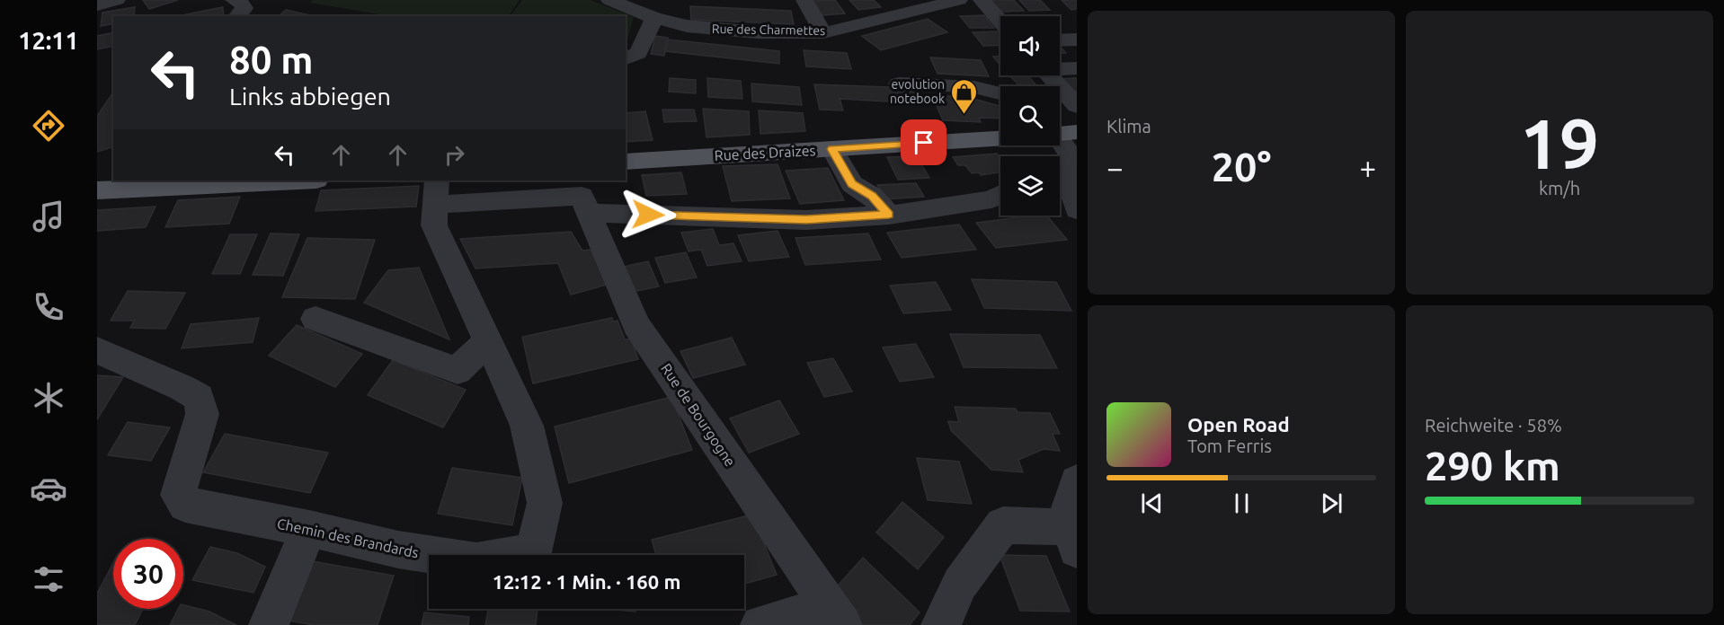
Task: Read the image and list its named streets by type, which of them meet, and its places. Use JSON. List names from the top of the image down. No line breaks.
{"streets":{"main road":["Rue des Draizes"],"street":["Rue des Charmettes","Rue de Bourgogne","Chemin des Brandards"]},"crossings":[["Rue de Bourgogne","Chemin des Brandards"]],"places":{"shop":["evolution notebook"]},"page":{"tabs":"12:11","tile":["Klima",["19","km/h"],["Reichweite · 58%","290 km"]],"turn":["80 m","Links abbiegen"],"heat":["−","20°","+"],"song":["Open Road","Tom Ferris"],"limit":"30","trip":"12:12 · 1 Min. · 160 m"}}
